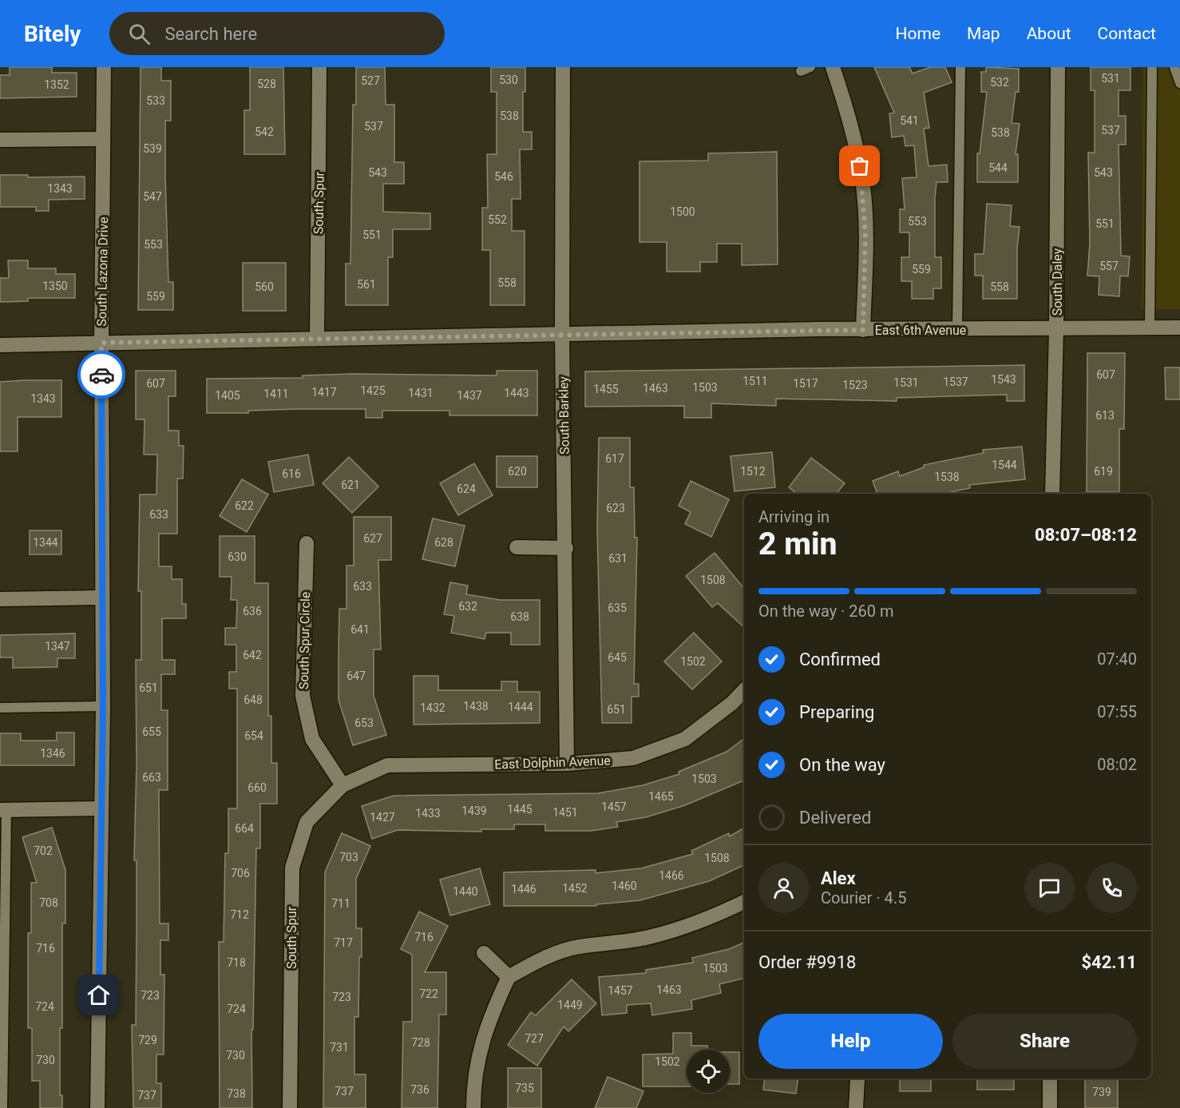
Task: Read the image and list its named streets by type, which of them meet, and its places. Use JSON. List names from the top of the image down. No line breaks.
{"streets":{"street":["South Spur","South Lazona Drive","South Daley","East 6th Avenue","South Barkley","South Spur Circle","East Dolphin Avenue"]},"crossings":[["South Spur","East 6th Avenue"],["South Spur","South Spur Circle"],["South Spur","East Dolphin Avenue"],["South Lazona Drive","East 6th Avenue"],["South Daley","East 6th Avenue"],["East 6th Avenue","South Barkley"],["South Barkley","East Dolphin Avenue"],["South Spur Circle","East Dolphin Avenue"]],"house_numbers":["531","530","527","532","528","1352","533","538","541","537","537","542","538","539","544","543","543","546","1343","547","1500","552","553","551","551","553","557","559","558","561","1350","560","558","559","607","1543","1511","1537","1531","607","1517","1523","1503","1463","1455","1425","1417","1431","1443","1411","1405","1437","1343","613","617","1544","620","1512","619","616","1538","621","624","622","623","633","627","1344","628","630","631","1508","633","632","635","636","638","641","1347","642","645","1502","647","651","648","1438","1444","1432","651","653","655","654","1346","663","1503","660","1465","1457","1445","1439","1451","1433","1427","664","702","703","1508","706","1466","1460","1452","1446","1440","708","711","712","716","717","716","718","1503","1463","1457","722","723","723","1449","724","724","727","729","728","731","730","730","1502","735","736","737","739","738","737"],"page":{"header":"Bitely","search":"Search here","nav":["Home","Map","About","Contact"],"heading":["2 min","Arriving in","08:07–08:12"],"panel":["Alex","Courier · 4.5","Order #9918","$42.11"],"bar":"On the way · 260 m","list":[["Confirmed","07:40"],["Preparing","07:55"],["On the way","08:02"],"Delivered"],"buttons":["Help","Share"]}}
